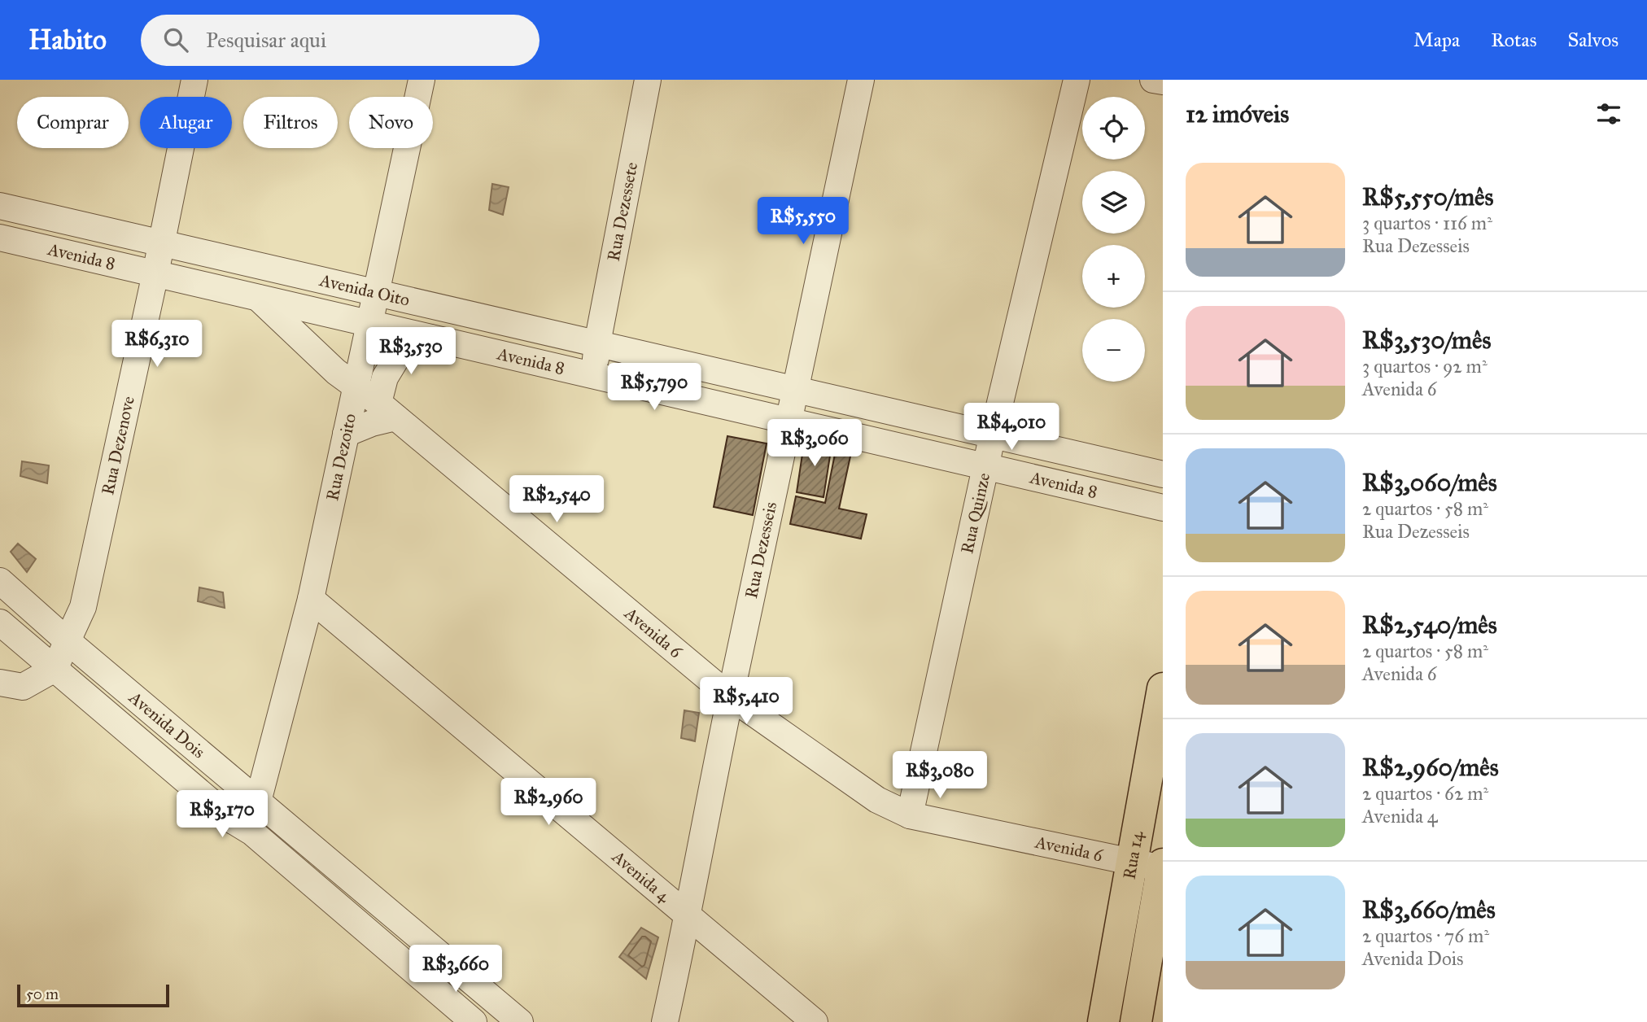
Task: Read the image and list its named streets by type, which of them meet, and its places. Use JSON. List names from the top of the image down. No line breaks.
{"streets":{"main road":["Rua 14"],"street":["Rua Dezessete","Avenida 8","Avenida Oito","Rua Dezenove","Rua Dezoito","Rua Quinze","Rua Dezesseis","Avenida 6","Avenida Dois","Avenida 4"]},"crossings":[["Rua Dezessete","Avenida 8"],["Rua Dezessete","Avenida Oito"],["Avenida 8","Rua Dezenove"],["Avenida 8","Rua Dezoito"],["Avenida 8","Rua Quinze"],["Avenida 8","Rua Dezesseis"],["Avenida 8","Avenida 6"],["Avenida Oito","Rua Dezenove"],["Avenida Oito","Rua Dezoito"],["Avenida Oito","Rua Quinze"],["Avenida Oito","Rua Dezesseis"],["Rua Dezenove","Avenida Dois"],["Rua Dezoito","Avenida 6"],["Rua Dezoito","Avenida Dois"],["Rua Dezoito","Avenida 4"],["Rua Quinze","Avenida 6"],["Rua Dezesseis","Avenida 6"],["Rua Dezesseis","Avenida 4"],["Avenida 6","Rua 14"]],"scale_bar":"50 m","page":{"header":"Habito","search":"Pesquisar aqui","nav":["Mapa","Rotas","Salvos"],"heading":"12 imóveis","map_buttons":["+","−"],"chip":["Comprar","Alugar","Filtros","Novo"],"list":[{"name":"R$5,550/mês","note":"3 quartos · 116 m² · Rua Dezesseis"},{"name":"R$3,530/mês","note":"3 quartos · 92 m² · Avenida 6"},{"name":"R$3,060/mês","note":"2 quartos · 58 m² · Rua Dezesseis"},{"name":"R$2,540/mês","note":"2 quartos · 58 m² · Avenida 6"},{"name":"R$2,960/mês","note":"2 quartos · 62 m² · Avenida 4"},{"name":"R$3,660/mês","note":"2 quartos · 76 m² · Avenida Dois"}],"price":["R$5,550","R$6,310","R$3,530","R$5,790","R$4,010","R$3,060","R$2,540","R$5,410","R$3,080","R$2,960","R$3,170","R$3,660"],"scale":"50 m"}}
